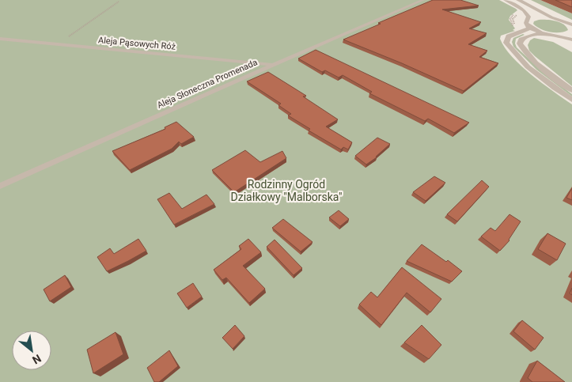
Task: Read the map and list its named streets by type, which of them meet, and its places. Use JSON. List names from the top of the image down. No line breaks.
{"streets":{"lane":["Aleja Pąsowych Róż","Aleja Słoneczna Promenada"]},"crossings":[["Aleja Pąsowych Róż","Aleja Słoneczna Promenada"]],"parks":["Rodzinny Ogród Działkowy \"Malborska\""],"north":"bottom right"}
